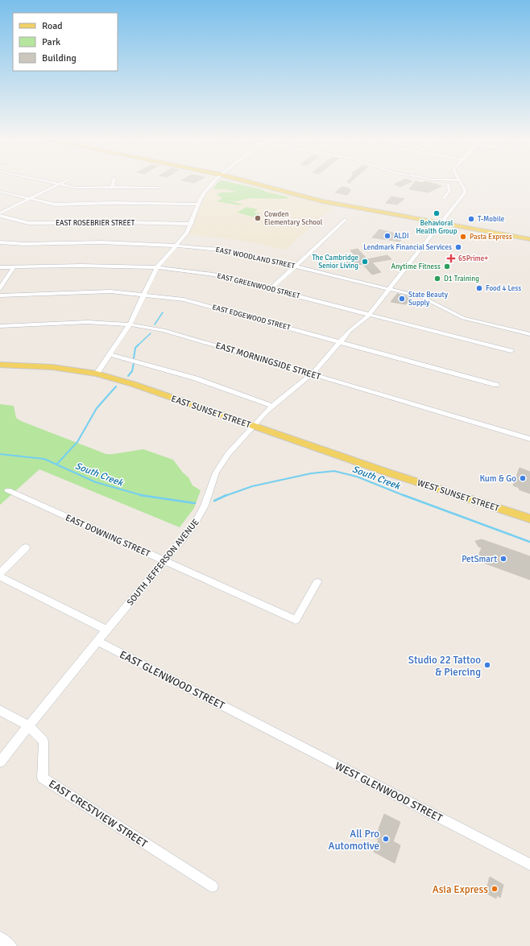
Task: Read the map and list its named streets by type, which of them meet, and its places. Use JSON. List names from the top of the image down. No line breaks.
{"streets":{"main road":["EAST SUNSET STREET","WEST SUNSET STREET"],"street":["EAST ROSEBRIER STREET","EAST WOODLAND STREET","EAST GREENWOOD STREET","EAST EDGEWOOD STREET","EAST MORNINGSIDE STREET","EAST DOWNING STREET","SOUTH JEFFERSON AVENUE","EAST GLENWOOD STREET","WEST GLENWOOD STREET","EAST CRESTVIEW STREET"]},"crossings":[["EAST WOODLAND STREET","SOUTH JEFFERSON AVENUE"],["EAST GREENWOOD STREET","SOUTH JEFFERSON AVENUE"],["EAST EDGEWOOD STREET","SOUTH JEFFERSON AVENUE"],["EAST MORNINGSIDE STREET","SOUTH JEFFERSON AVENUE"],["EAST SUNSET STREET","WEST SUNSET STREET"],["EAST SUNSET STREET","SOUTH JEFFERSON AVENUE"],["EAST DOWNING STREET","SOUTH JEFFERSON AVENUE"],["SOUTH JEFFERSON AVENUE","EAST GLENWOOD STREET"],["SOUTH JEFFERSON AVENUE","EAST CRESTVIEW STREET"],["EAST GLENWOOD STREET","WEST GLENWOOD STREET"]],"water":["South Creek"],"places":{"other":["Behavioral Health Group","Cowden Elementary School","T-Mobile","ALDI","Pasta Express","Lendmark Financial Services","The Cambridge Senior Living","Anytime Fitness","D1 Training","Food 4 Less","State Beauty Supply","Kum & Go","PetSmart","Studio 22 Tattoo & Piercing","All Pro Automotive","Asia Express"],"health":["65Prime+"]},"legend":["Road","Park","Building"]}
